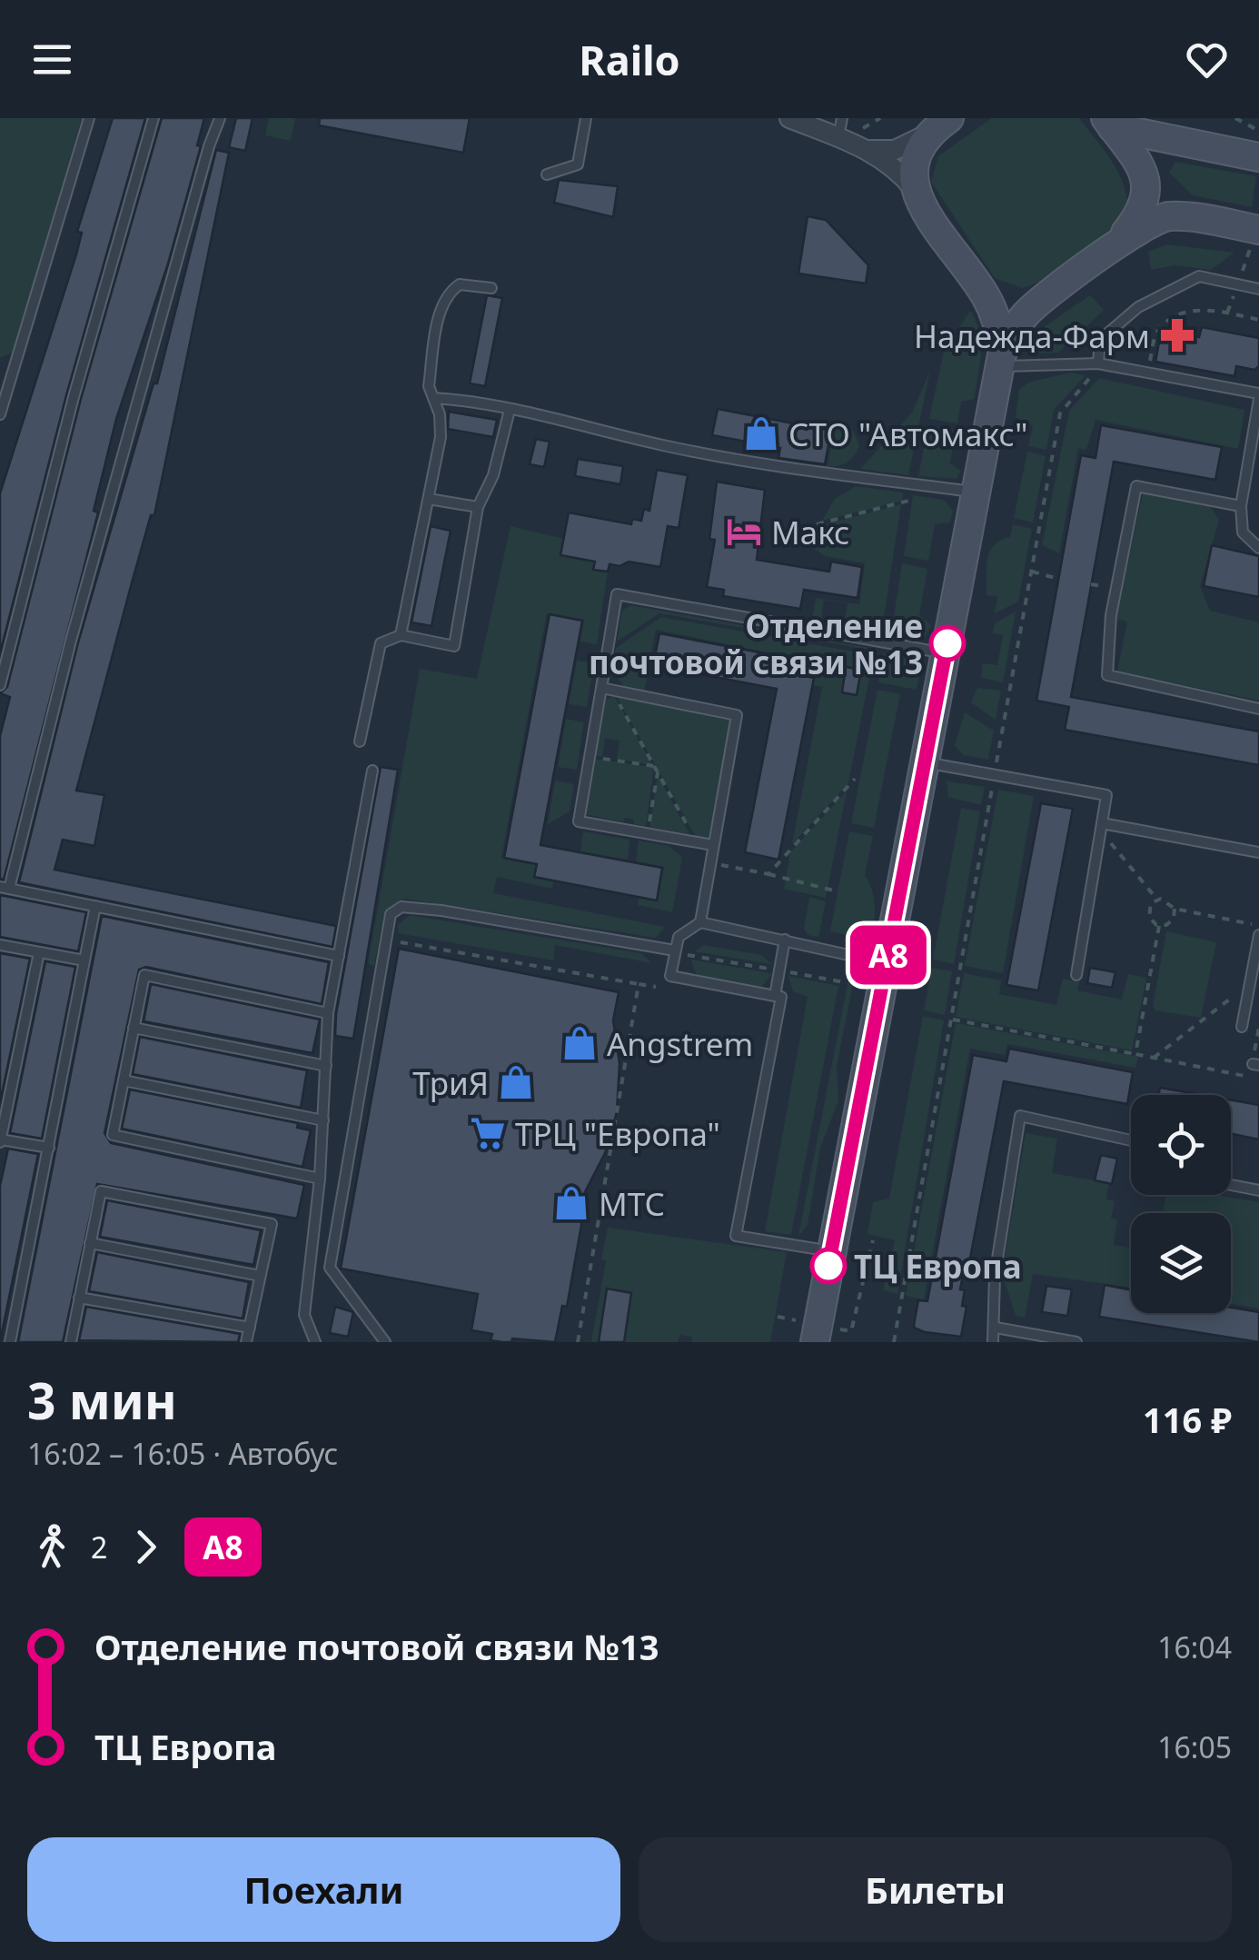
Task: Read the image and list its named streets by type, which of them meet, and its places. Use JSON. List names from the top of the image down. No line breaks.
{"places":{"pharmacy":["Надежда-Фарм"],"shop":["СТО \"Автомакс\"","Angstrem","ТриЯ","МТС"],"hotel":["Макс"],"other":["Отделение почтовой связи №13","ТЦ Европа"],"supermarket":["ТРЦ \"Европа\""]},"lines":["bus line А8"],"page":{"header":"Railo","on_map":"А8","heading":["3 мин","16:02 – 16:05 · Автобус","116 ₽"],"legs":["2","А8"],"list":[{"name":"Отделение почтовой связи №13","value":"16:04"},{"name":"ТЦ Европа","value":"16:05"}],"buttons":["Поехали","Билеты"]}}
